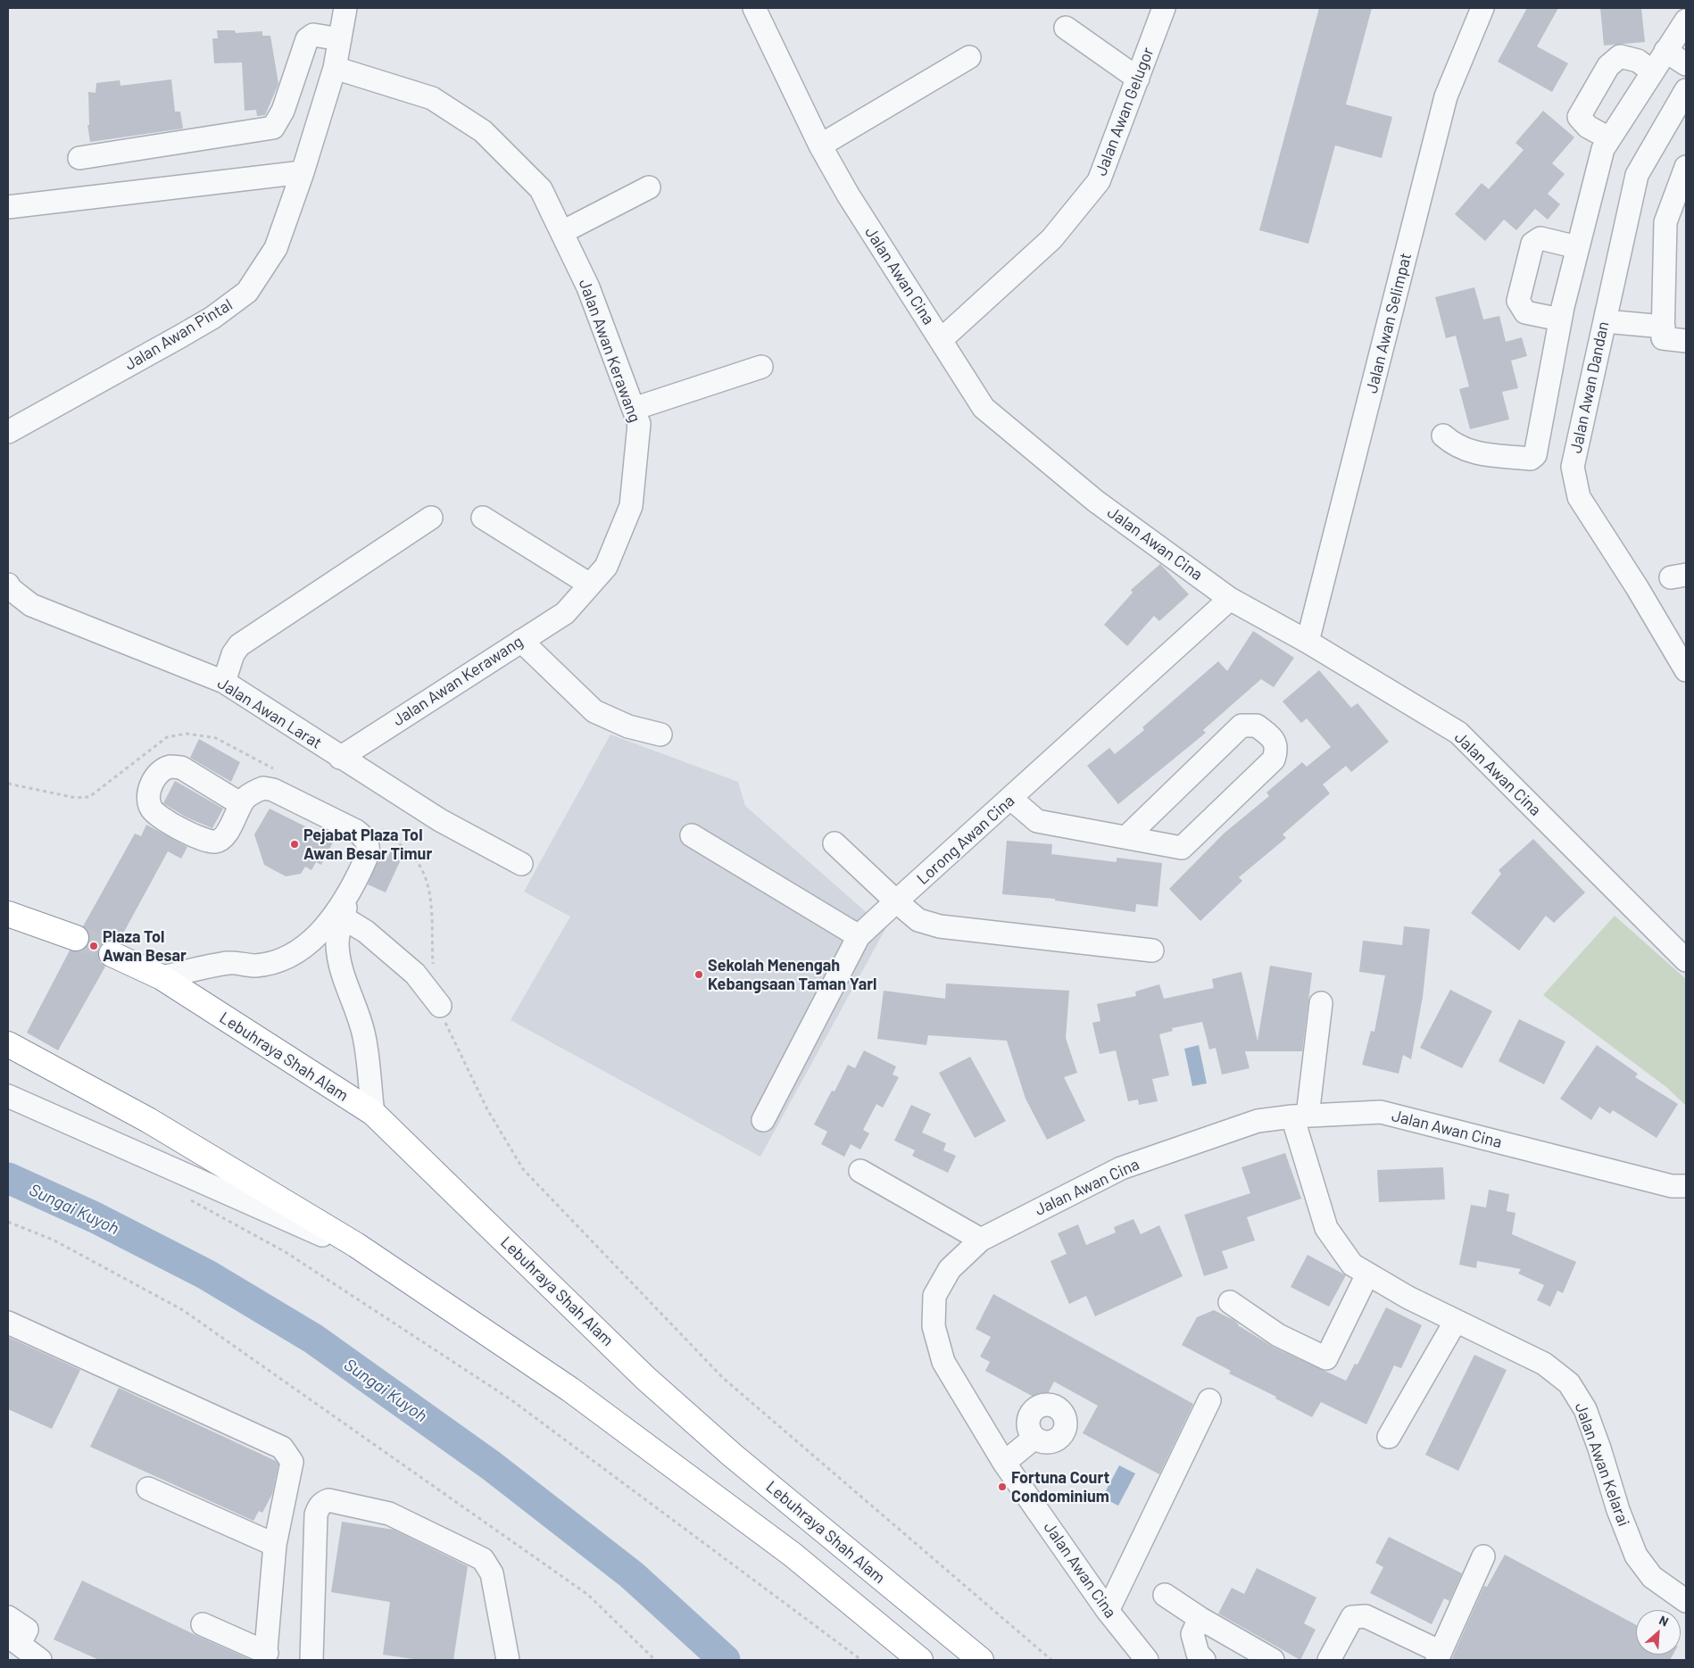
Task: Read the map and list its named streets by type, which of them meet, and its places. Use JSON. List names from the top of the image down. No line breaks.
{"streets":{"highway":["Lebuhraya Shah Alam"],"street":["Jalan Awan Gelugor","Jalan Awan Cina","Jalan Awan Selimpat","Jalan Awan Pintal","Jalan Awan Kerawang","Jalan Awan Dandan","Jalan Awan Larat","Lorong Awan Cina","Jalan Awan Kelarai"]},"crossings":[["Jalan Awan Gelugor","Jalan Awan Cina"],["Jalan Awan Cina","Jalan Awan Selimpat"],["Jalan Awan Cina","Lorong Awan Cina"],["Jalan Awan Cina","Jalan Awan Kelarai"],["Jalan Awan Pintal","Jalan Awan Kerawang"],["Jalan Awan Kerawang","Jalan Awan Larat"]],"water":["Sungai Kuyoh"],"places":["Pejabat Plaza Tol Awan Besar Timur","Plaza Tol Awan Besar","Sekolah Menengah Kebangsaan Taman Yarl","Fortuna Court Condominium"],"north":"top right"}
